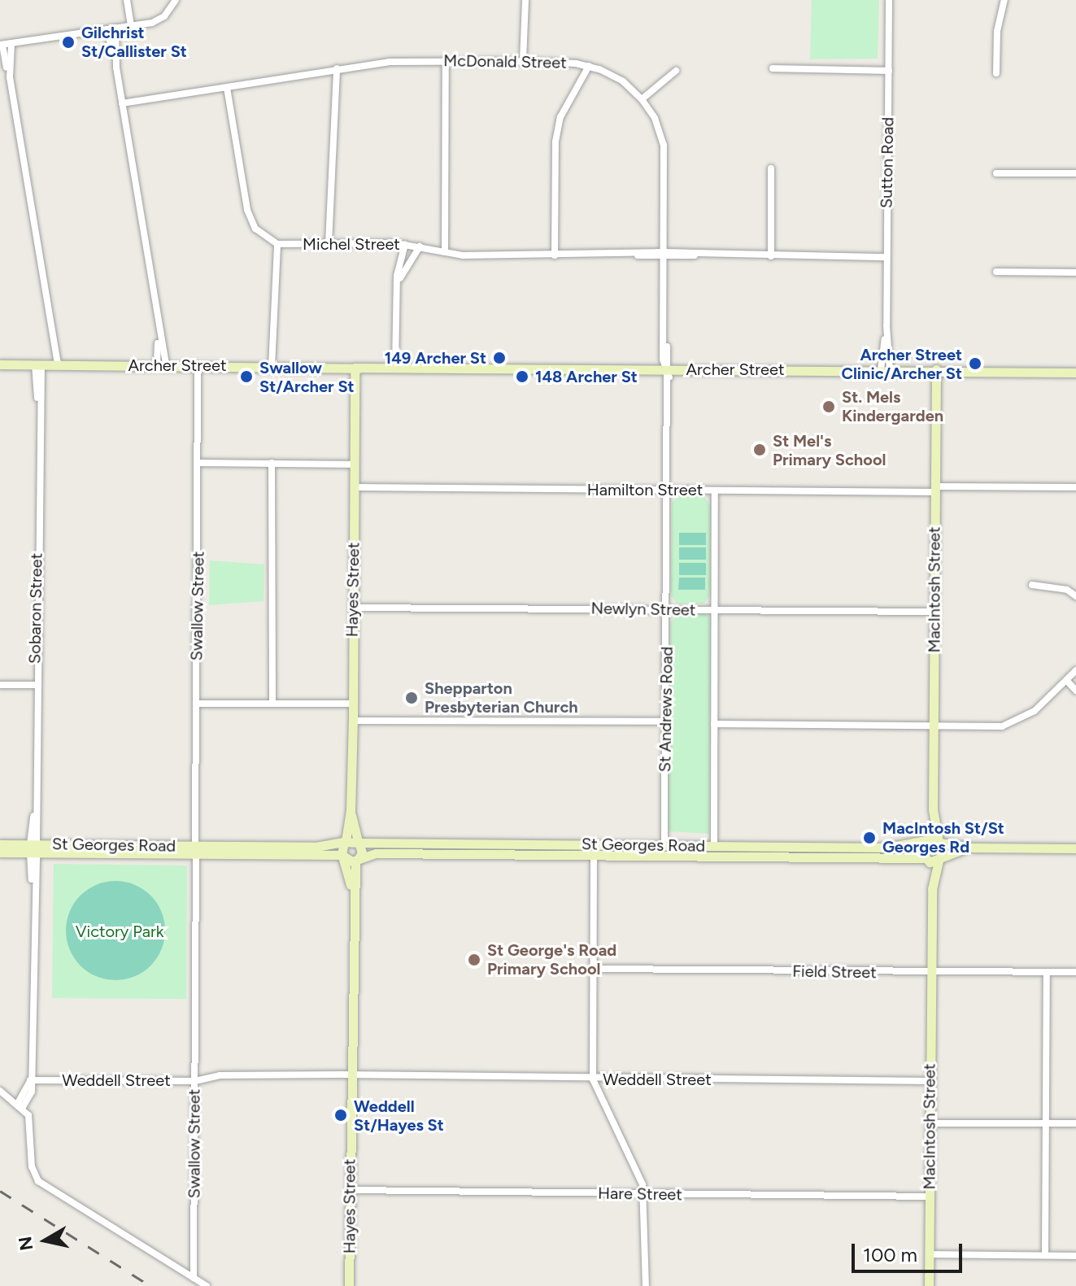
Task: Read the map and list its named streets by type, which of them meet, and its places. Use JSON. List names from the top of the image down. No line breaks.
{"streets":{"street":["McDonald Street","Sutton Road","Michel Street","Archer Street","Hamilton Street","Hayes Street","MacIntosh Street","Swallow Street","Sobaron Street","Newlyn Street","St Andrews Road","St Georges Road","Field Street","Weddell Street","Hare Street"]},"crossings":[["McDonald Street","Michel Street"],["McDonald Street","Archer Street"],["McDonald Street","St Andrews Road"],["Sutton Road","Michel Street"],["Sutton Road","Archer Street"],["Archer Street","Hayes Street"],["Archer Street","MacIntosh Street"],["Archer Street","Swallow Street"],["Archer Street","Sobaron Street"],["Archer Street","St Andrews Road"],["Hamilton Street","Hayes Street"],["Hamilton Street","MacIntosh Street"],["Hamilton Street","St Andrews Road"],["Hayes Street","Newlyn Street"],["Hayes Street","St Georges Road"],["Hayes Street","Weddell Street"],["Hayes Street","Hare Street"],["MacIntosh Street","Newlyn Street"],["MacIntosh Street","St Georges Road"],["MacIntosh Street","Field Street"],["MacIntosh Street","Weddell Street"],["MacIntosh Street","Hare Street"],["Swallow Street","St Georges Road"],["Swallow Street","Weddell Street"],["Sobaron Street","St Georges Road"],["Sobaron Street","Weddell Street"],["Newlyn Street","St Andrews Road"],["St Andrews Road","St Georges Road"]],"parks":["Victory Park"],"places":["Gilchrist St/Callister St","149 Archer St","Archer Street Clinic/Archer St","Swallow St/Archer St","148 Archer St","St. Mels Kindergarden","St Mel's Primary School","Shepparton Presbyterian Church","MacIntosh St/St Georges Rd","St George's Road Primary School","Weddell St/Hayes St"],"scale_bar":"100 m","north":"left"}
